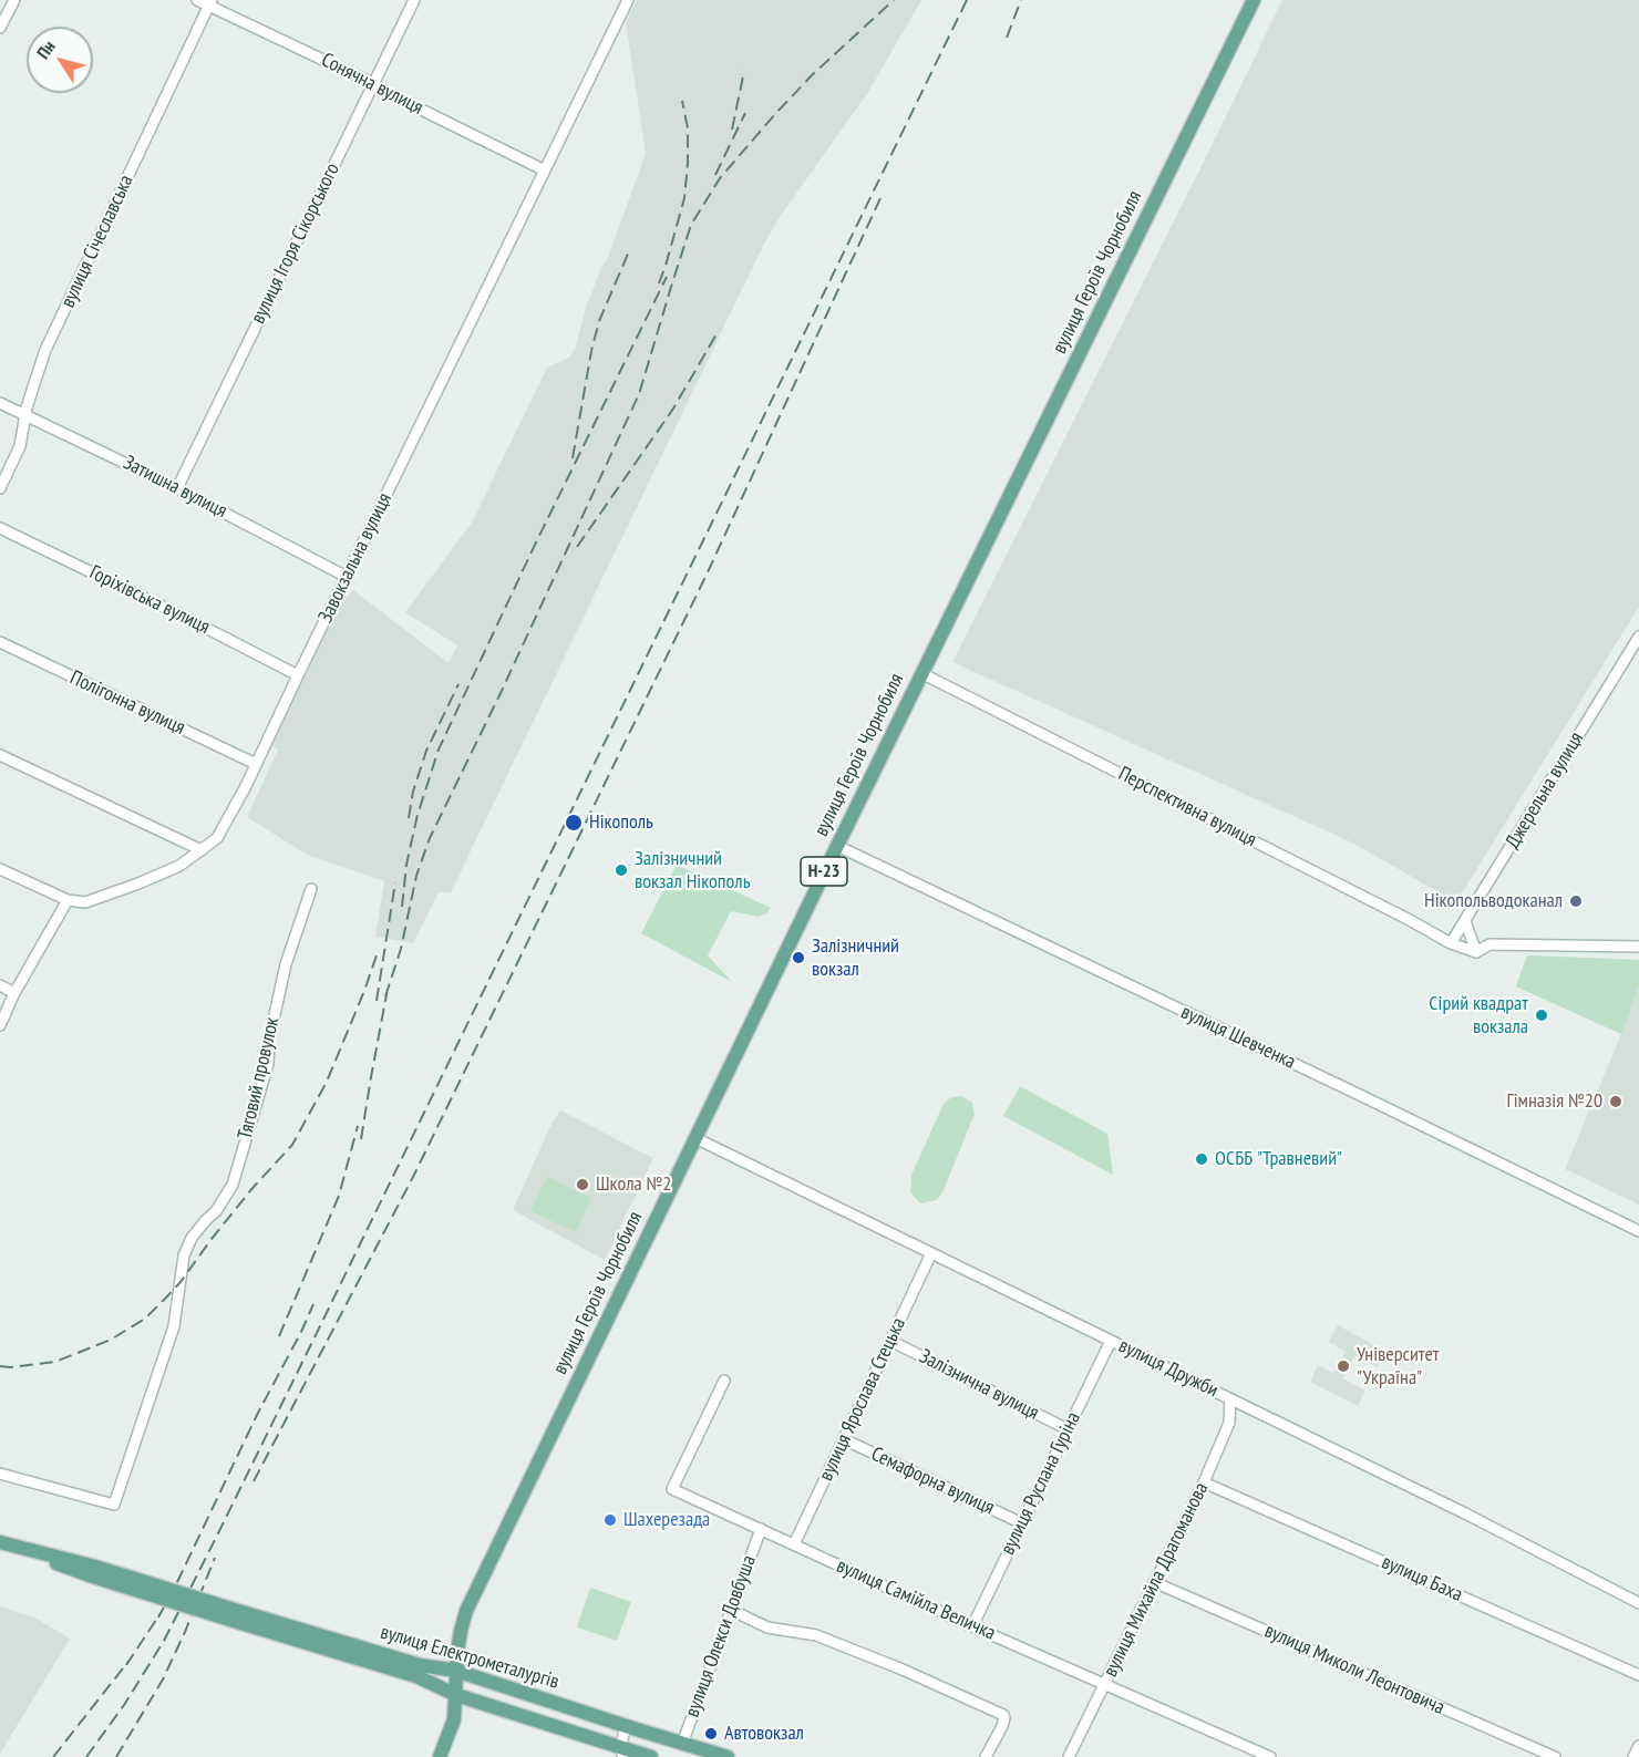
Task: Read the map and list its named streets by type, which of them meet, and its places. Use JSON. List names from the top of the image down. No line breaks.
{"streets":{"main road":["вулиця Героїв Чорнобиля","Н-23","вулиця Електрометалургів"],"street":["Сонячна вулиця","вулиця Січеславська","вулиця Ігоря Сікорського","Затишна вулиця","Завокзальна вулиця","Горіхівська вулиця","Полігонна вулиця","Джерельна вулиця","Перспективна вулиця","вулиця Шевченка","Тяговий провулок","вулиця Дружби","Залізнична вулиця","вулиця Ярослава Стецька","Семафорна вулиця","вулиця Руслана Гуріна","вулиця Баха","вулиця Михайла Драгоманова","вулиця Самійла Величка","вулиця Олекси Довбуша","вулиця Миколи Леонтовича"]},"crossings":[["Сонячна вулиця","вулиця Січеславська"],["Сонячна вулиця","вулиця Ігоря Сікорського"],["Сонячна вулиця","Завокзальна вулиця"],["вулиця Січеславська","Затишна вулиця"],["вулиця Ігоря Сікорського","Затишна вулиця"],["вулиця Героїв Чорнобиля","Перспективна вулиця"],["вулиця Героїв Чорнобиля","вулиця Шевченка"],["вулиця Героїв Чорнобиля","вулиця Дружби"],["вулиця Героїв Чорнобиля","вулиця Електрометалургів"],["Затишна вулиця","Завокзальна вулиця"],["Завокзальна вулиця","Горіхівська вулиця"],["Завокзальна вулиця","Полігонна вулиця"],["Джерельна вулиця","Перспективна вулиця"],["вулиця Дружби","вулиця Ярослава Стецька"],["вулиця Дружби","вулиця Руслана Гуріна"],["вулиця Дружби","вулиця Михайла Драгоманова"],["Залізнична вулиця","вулиця Ярослава Стецька"],["Залізнична вулиця","вулиця Руслана Гуріна"],["вулиця Ярослава Стецька","Семафорна вулиця"],["вулиця Ярослава Стецька","вулиця Самійла Величка"],["Семафорна вулиця","вулиця Руслана Гуріна"],["вулиця Руслана Гуріна","вулиця Самійла Величка"],["вулиця Баха","вулиця Михайла Драгоманова"],["вулиця Михайла Драгоманова","вулиця Самійла Величка"],["вулиця Михайла Драгоманова","вулиця Миколи Леонтовича"],["вулиця Самійла Величка","вулиця Олекси Довбуша"],["вулиця Олекси Довбуша","вулиця Електрометалургів"]],"places":["Нікополь","Залізничний вокзал Нікополь","Нікопольводоканал","Залізничний вокзал","Сірий квадрат вокзала","Гімназія №20","ОСББ \"Травневий\"","Школа №2","Університет \"Україна\"","Шахерезада","Автовокзал"],"north":"top left"}
